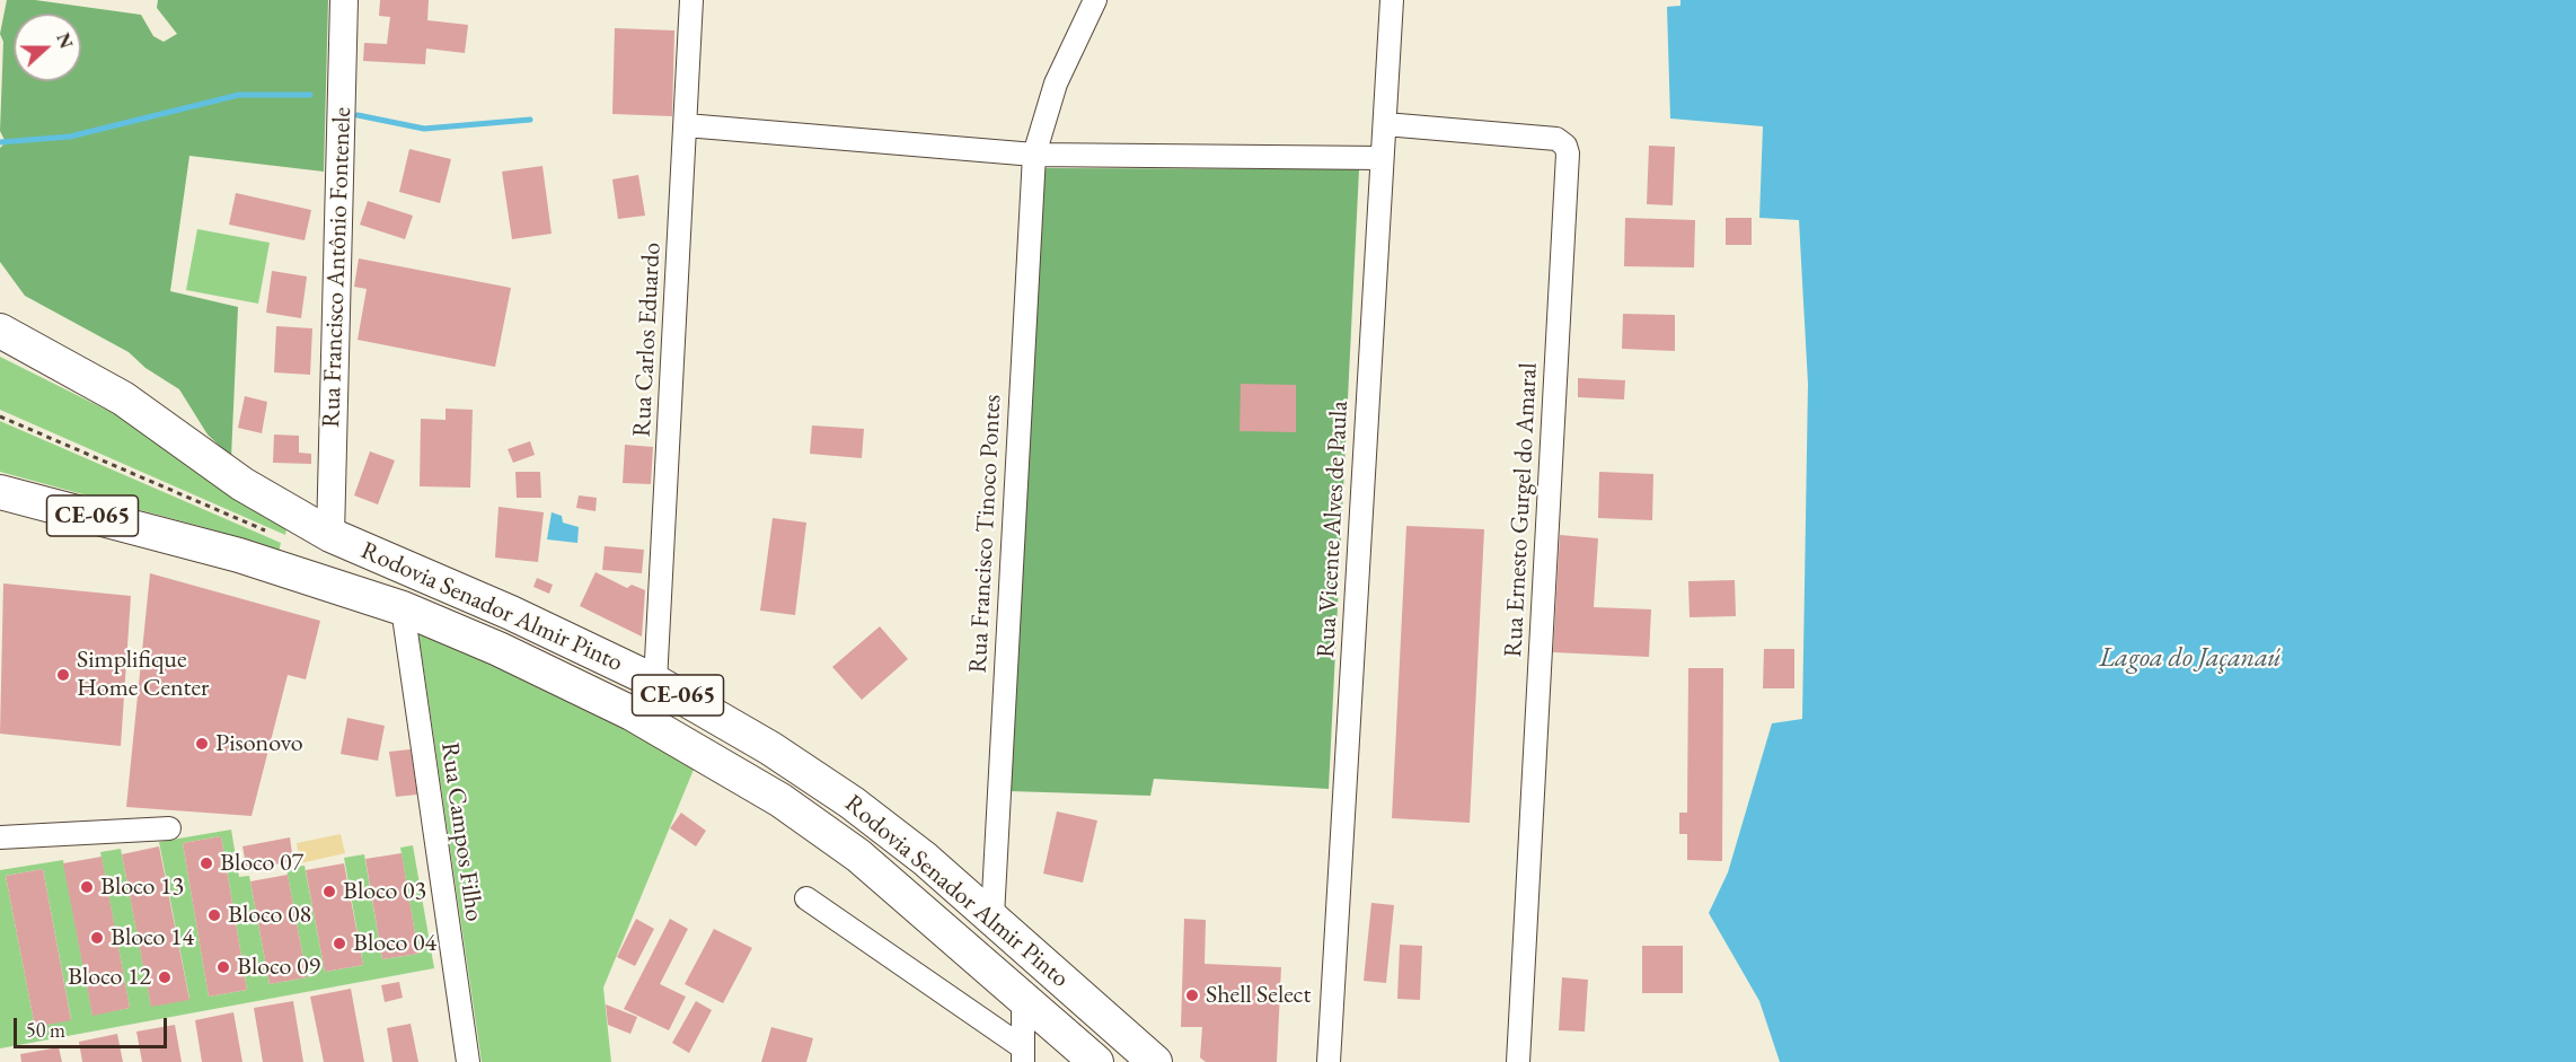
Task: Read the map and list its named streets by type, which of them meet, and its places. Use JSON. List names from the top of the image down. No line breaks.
{"streets":{"main road":["CE-065","Rodovia Senador Almir Pinto"],"street":["Rua Francisco Antônio Fontenele","Rua Carlos Eduardo","Rua Ernesto Gurgel do Amaral","Rua Vicente Alves de Paula","Rua Francisco Tinoco Pontes","Rua Campos Filho"]},"crossings":[["Rua Francisco Antônio Fontenele","Rodovia Senador Almir Pinto"],["Rua Carlos Eduardo","Rodovia Senador Almir Pinto"],["Rua Ernesto Gurgel do Amaral","Rua Vicente Alves de Paula"],["Rua Francisco Tinoco Pontes","Rodovia Senador Almir Pinto"],["Rodovia Senador Almir Pinto","Rua Campos Filho"]],"water":["Lagoa do Jaçanaú"],"places":["Simplifique Home Center","Pisonovo","Bloco 07","Bloco 13","Bloco 03","Bloco 08","Bloco 14","Bloco 04","Bloco 09","Bloco 12","Shell Select"],"scale_bar":"50 m","north":"right"}
